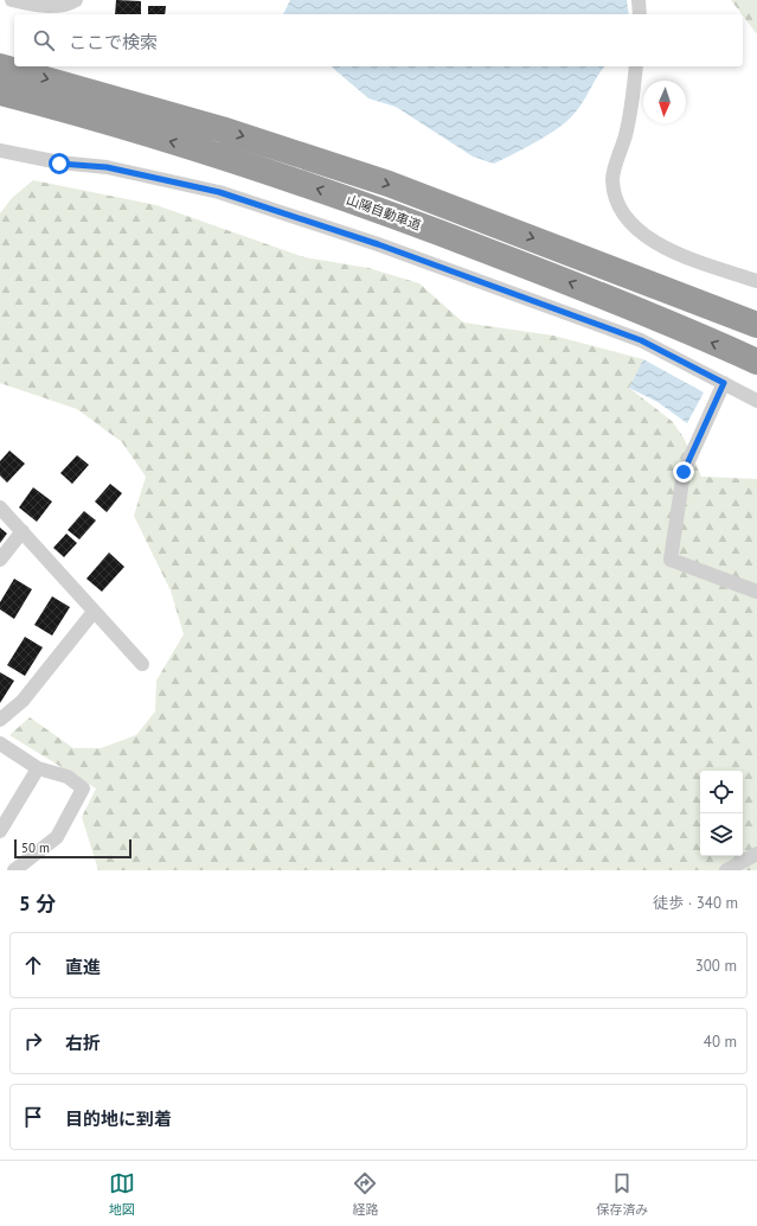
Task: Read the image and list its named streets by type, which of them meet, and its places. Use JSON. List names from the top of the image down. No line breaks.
{"streets":{"highway":["山陽自動車道"]},"scale_bar":"50 m","north":"bottom","page":{"search":"ここで検索","scale":"50 m","heading":["5 分","徒歩 · 340 m"],"list":[["直進","300 m"],["右折","40 m"],"目的地に到着"],"nav":["地図","経路","保存済み"]}}
